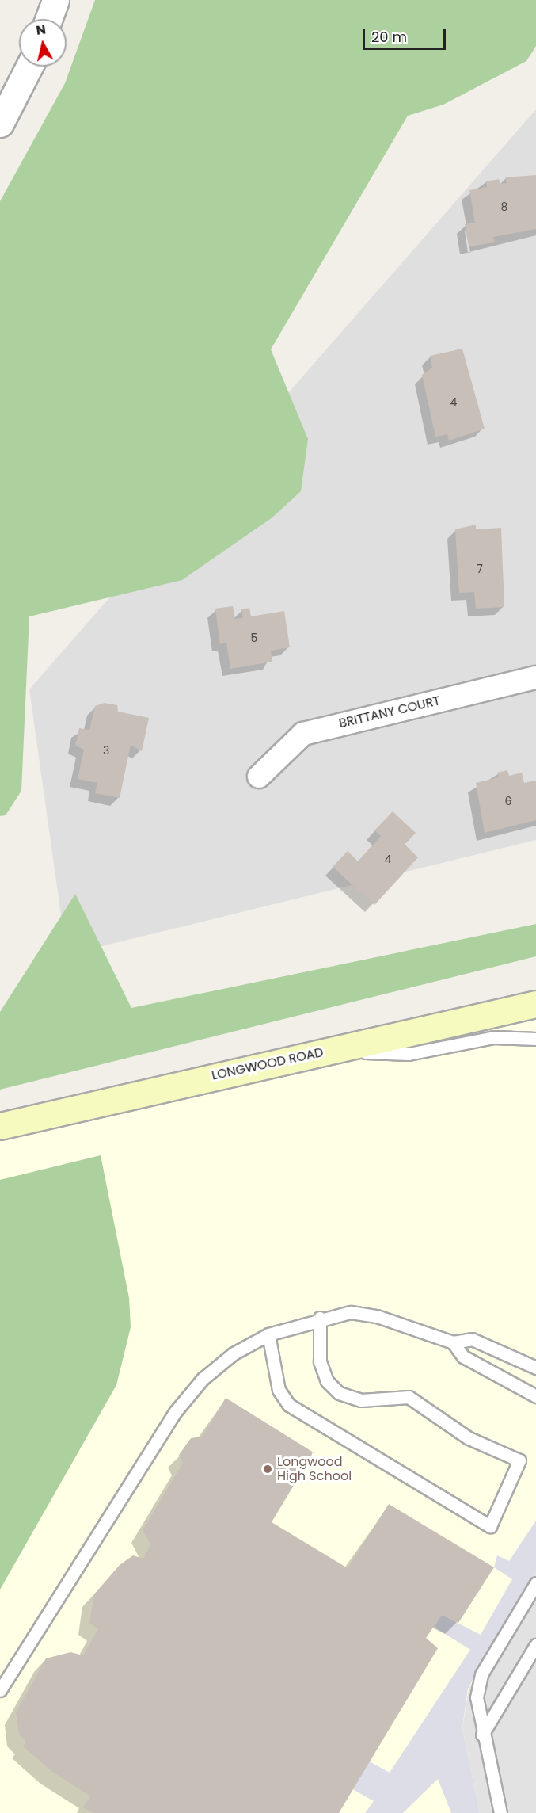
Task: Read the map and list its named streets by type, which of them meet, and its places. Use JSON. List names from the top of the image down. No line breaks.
{"streets":{"main road":["LONGWOOD ROAD"],"street":["BRITTANY COURT"]},"places":["Longwood High School"],"house_numbers":["8","4","7","5","3","6","4"],"scale_bar":"20 m","north":"top"}
